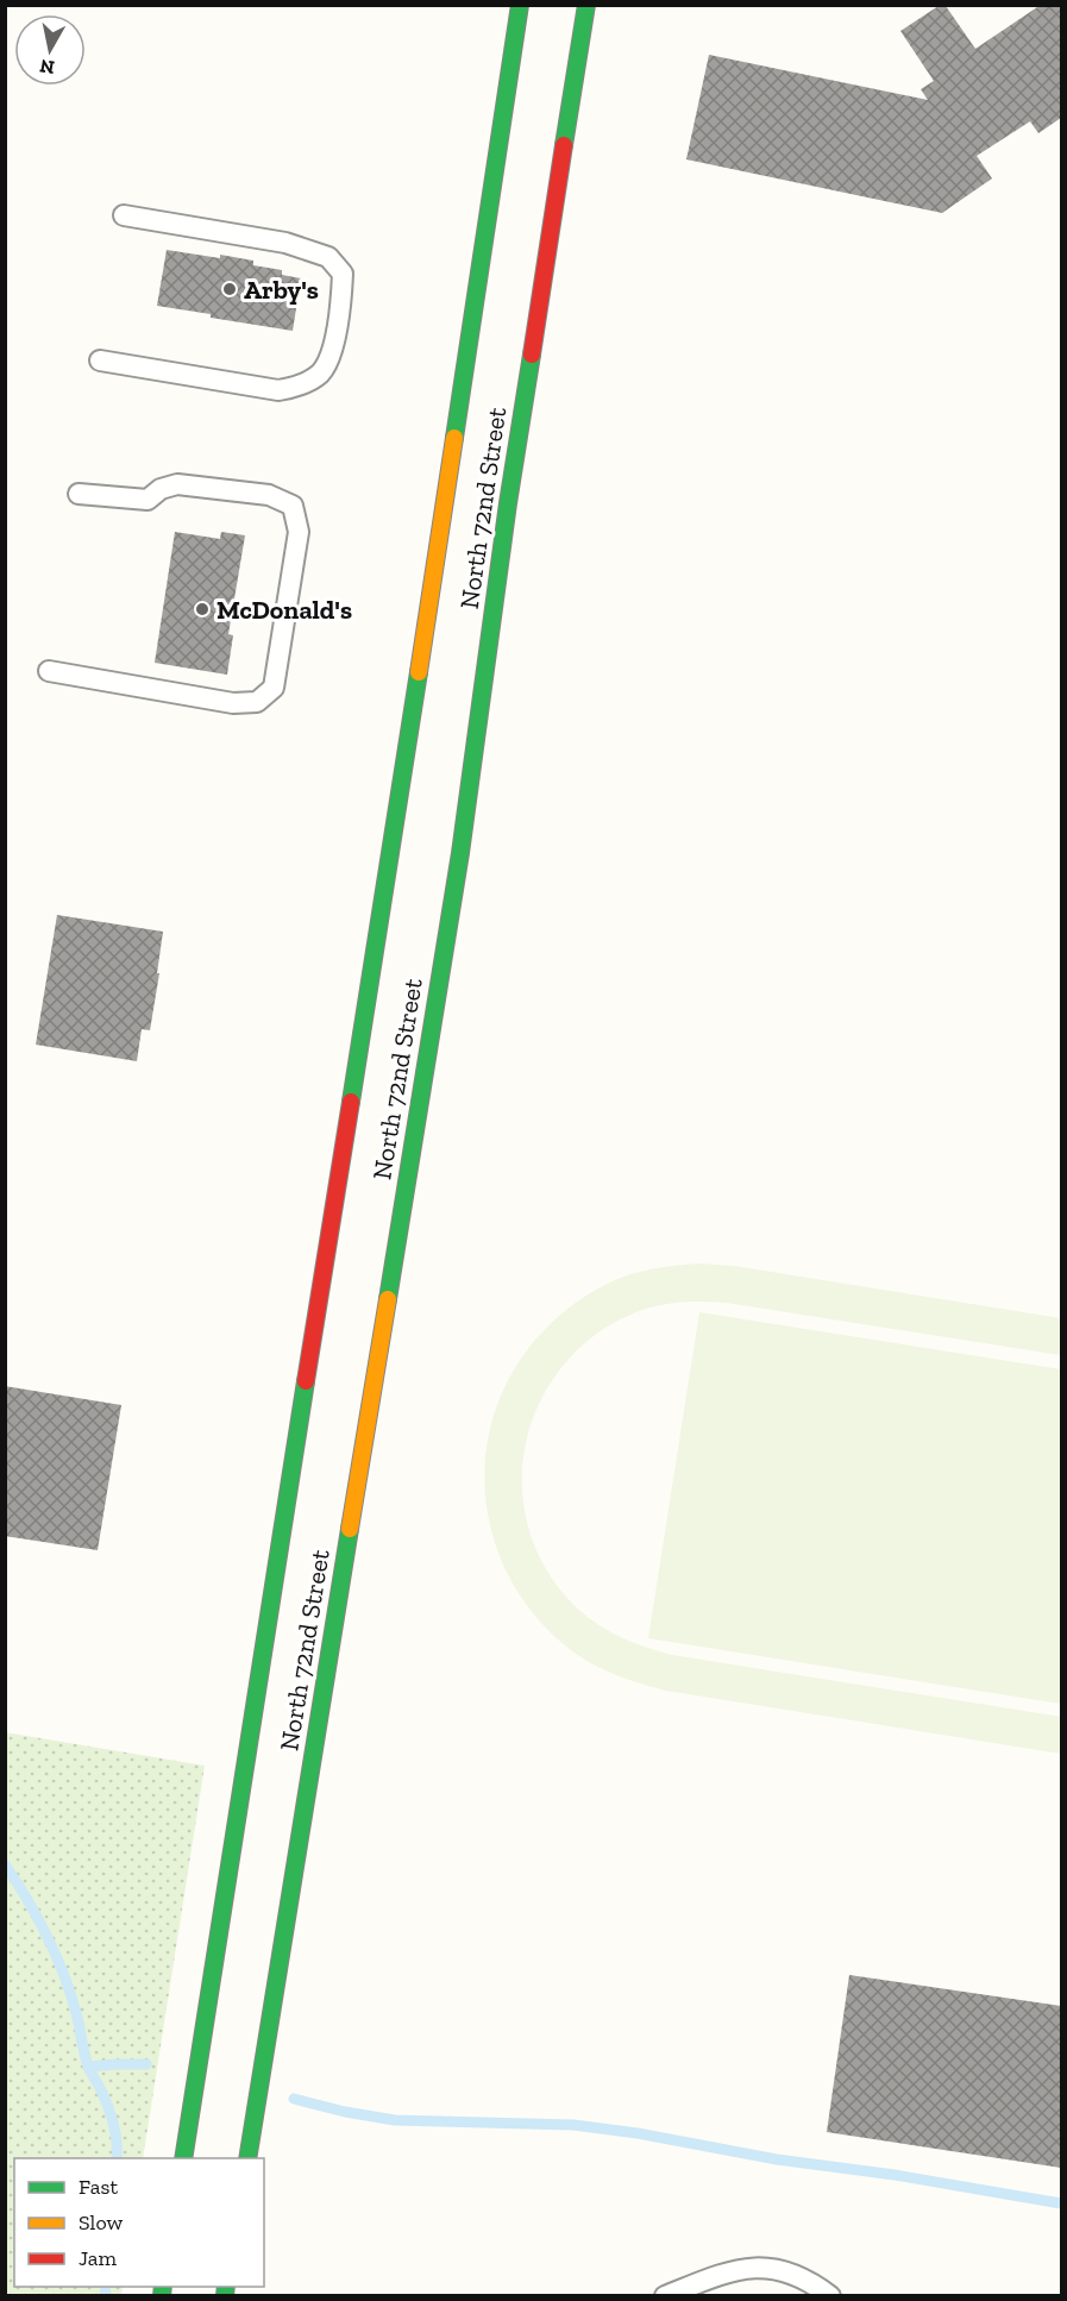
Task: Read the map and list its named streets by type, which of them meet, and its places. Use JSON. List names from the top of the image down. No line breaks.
{"streets":{"main road":["North 72nd Street"]},"places":["Arby's","McDonald's"],"legend":["Fast","Slow","Jam"],"north":"bottom"}
